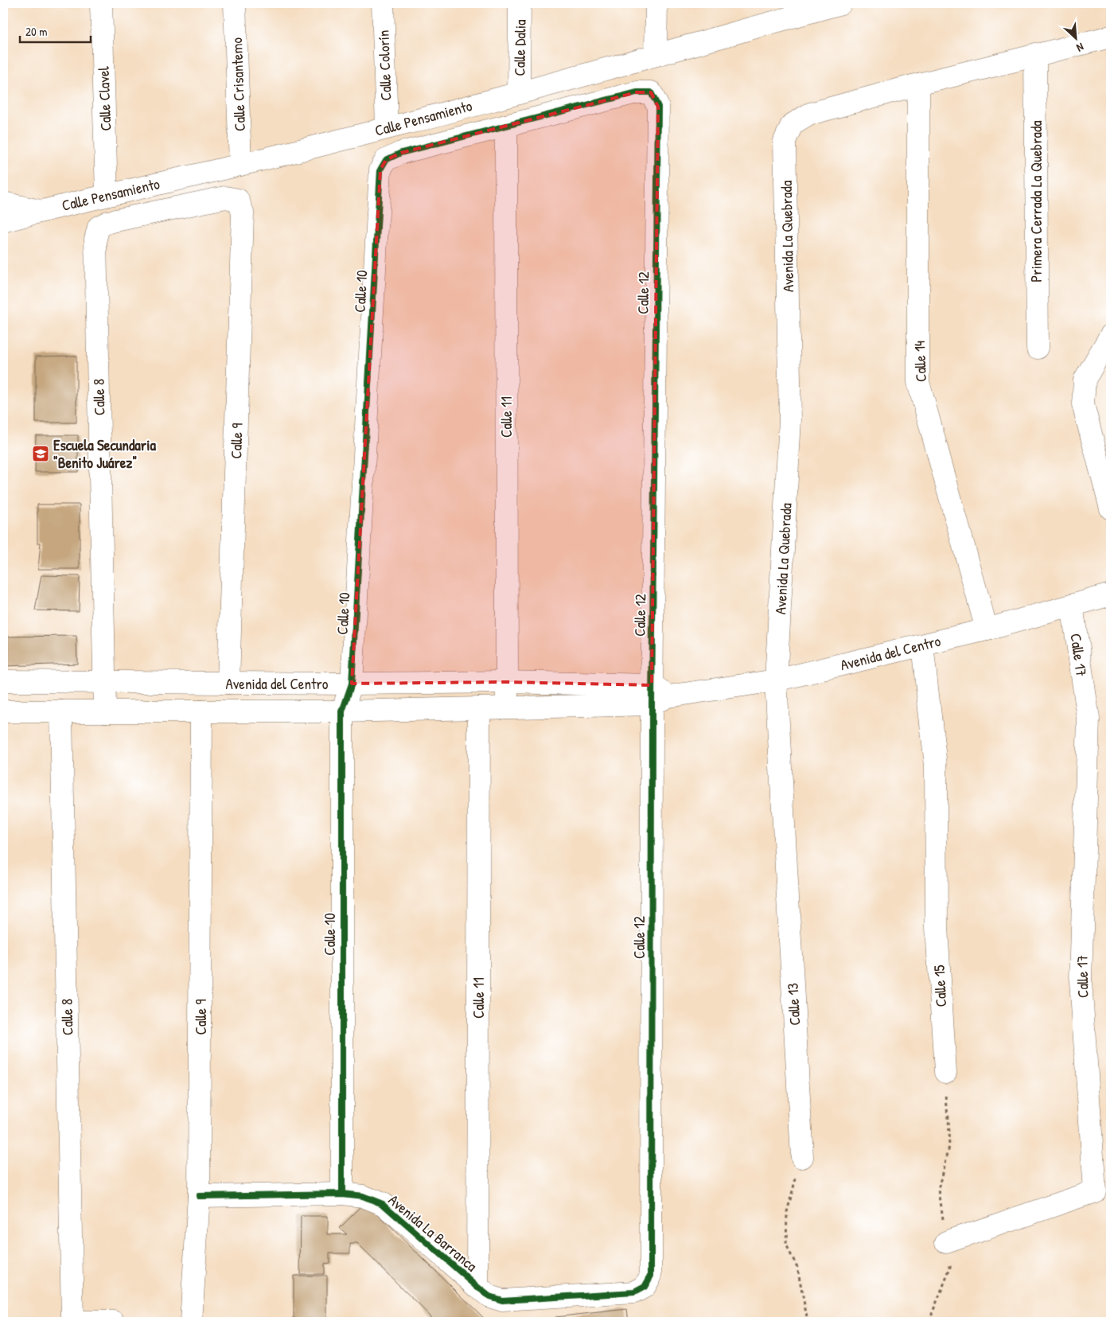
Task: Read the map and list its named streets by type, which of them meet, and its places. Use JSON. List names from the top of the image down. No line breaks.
{"streets":{"street":["Calle Dalia","Calle Colorín","Calle Crisantemo","Calle Clavel","Calle Pensamiento","Primera Cerrada La Quebrada","Avenida La Quebrada","Calle 10","Calle 12","Calle 14","Calle 8","Calle 11","Calle 9","Avenida del Centro","Calle 17","Calle 15","Calle 13","Avenida La Barranca"]},"crossings":[["Calle Dalia","Calle Pensamiento"],["Calle Colorín","Calle Pensamiento"],["Calle Crisantemo","Calle Pensamiento"],["Calle Clavel","Calle Pensamiento"],["Primera Cerrada La Quebrada","Avenida La Quebrada"],["Avenida La Quebrada","Calle 14"],["Avenida La Quebrada","Avenida del Centro"],["Avenida La Quebrada","Calle 13"],["Calle 10","Calle 12"],["Calle 10","Calle 11"],["Calle 10","Avenida del Centro"],["Calle 10","Avenida La Barranca"],["Calle 12","Calle 11"],["Calle 12","Avenida del Centro"],["Calle 12","Avenida La Barranca"],["Calle 14","Avenida del Centro"],["Calle 8","Calle 9"],["Calle 8","Avenida del Centro"],["Calle 11","Avenida del Centro"],["Calle 11","Avenida La Barranca"],["Calle 9","Avenida del Centro"],["Calle 9","Avenida La Barranca"],["Avenida del Centro","Calle 17"],["Avenida del Centro","Calle 15"],["Avenida del Centro","Calle 13"]],"places":{"school or university":["Escuela Secundaria \"Benito Juárez\""]},"scale_bar":"20 m","north":"bottom right"}
